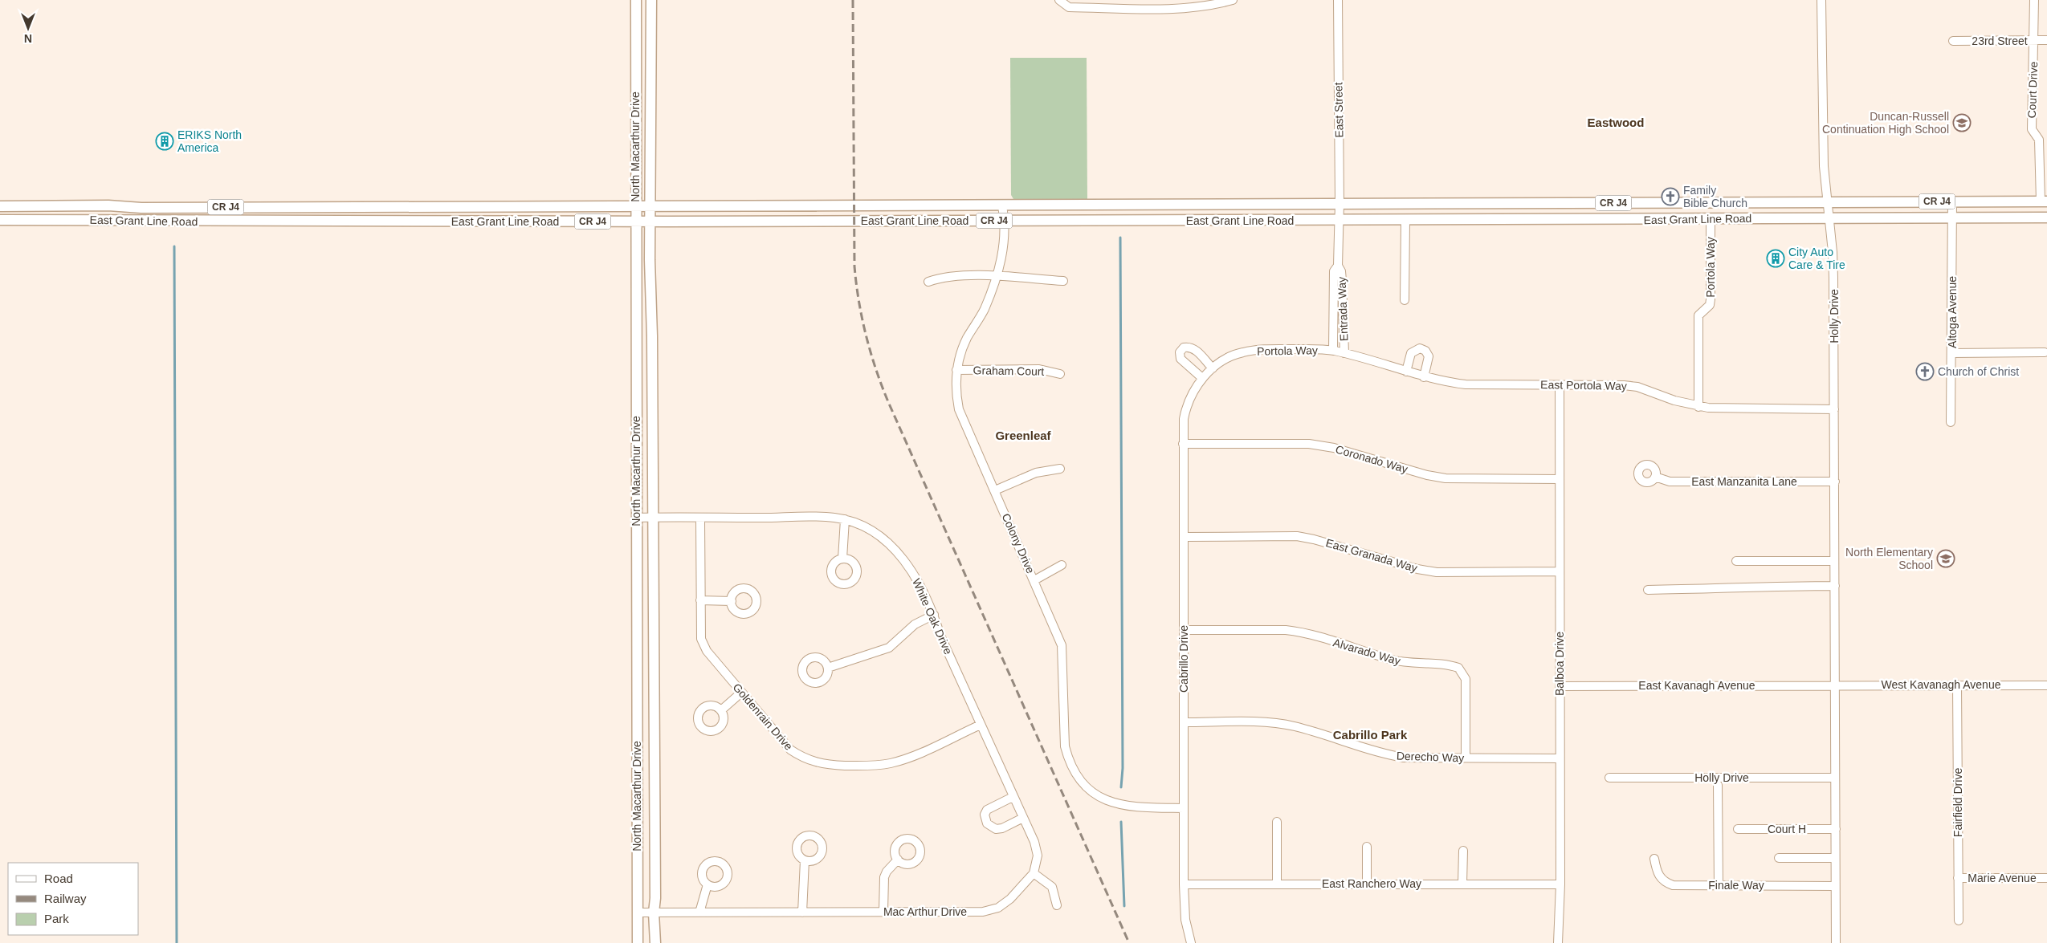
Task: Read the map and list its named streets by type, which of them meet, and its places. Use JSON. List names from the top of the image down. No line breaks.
{"streets":{"main road":["North Macarthur Drive","CR J4","East Grant Line Road"],"street":["23rd Street","Court Drive","East Street","Portola Way","Entrada Way","Altoga Avenue","Holly Drive","Graham Court","East Portola Way","Coronado Way","East Manzanita Lane","Colony Drive","East Granada Way","White Oak Drive","Alvarado Way","Cabrillo Drive","Balboa Drive","West Kavanagh Avenue","East Kavanagh Avenue","Goldenrain Drive","Derecho Way","Fairfield Drive","Court H","Marie Avenue","East Ranchero Way","Finale Way","Mac Arthur Drive"]},"crossings":[["23rd Street","Court Drive"],["Court Drive","CR J4"],["East Street","East Grant Line Road"],["East Street","Entrada Way"],["North Macarthur Drive","East Grant Line Road"],["North Macarthur Drive","White Oak Drive"],["North Macarthur Drive","Mac Arthur Drive"],["CR J4","East Grant Line Road"],["CR J4","Altoga Avenue"],["CR J4","Holly Drive"],["East Grant Line Road","Portola Way"],["East Grant Line Road","Entrada Way"],["East Grant Line Road","Holly Drive"],["East Grant Line Road","Colony Drive"],["Portola Way","Entrada Way"],["Portola Way","East Portola Way"],["Portola Way","Cabrillo Drive"],["Entrada Way","East Portola Way"],["Holly Drive","East Portola Way"],["Holly Drive","East Manzanita Lane"],["Holly Drive","West Kavanagh Avenue"],["Holly Drive","East Kavanagh Avenue"],["Holly Drive","Court H"],["Holly Drive","Finale Way"],["Graham Court","Colony Drive"],["East Portola Way","Balboa Drive"],["Coronado Way","Cabrillo Drive"],["Coronado Way","Balboa Drive"],["Colony Drive","Cabrillo Drive"],["East Granada Way","Cabrillo Drive"],["East Granada Way","Balboa Drive"],["White Oak Drive","Goldenrain Drive"],["White Oak Drive","Mac Arthur Drive"],["Alvarado Way","Cabrillo Drive"],["Alvarado Way","Derecho Way"],["Cabrillo Drive","Derecho Way"],["Cabrillo Drive","East Ranchero Way"],["Balboa Drive","East Kavanagh Avenue"],["Balboa Drive","Derecho Way"],["Balboa Drive","East Ranchero Way"],["West Kavanagh Avenue","East Kavanagh Avenue"],["West Kavanagh Avenue","Fairfield Drive"],["Fairfield Drive","Marie Avenue"]],"districts":["Eastwood","Greenleaf","Cabrillo Park"],"places":{"school or university":["Duncan-Russell Continuation High School","North Elementary School"],"building":["ERIKS North America","City Auto Care & Tire"],"church":["Family Bible Church","Church of Christ"]},"legend":["Road","Railway","Park"],"north":"bottom"}
